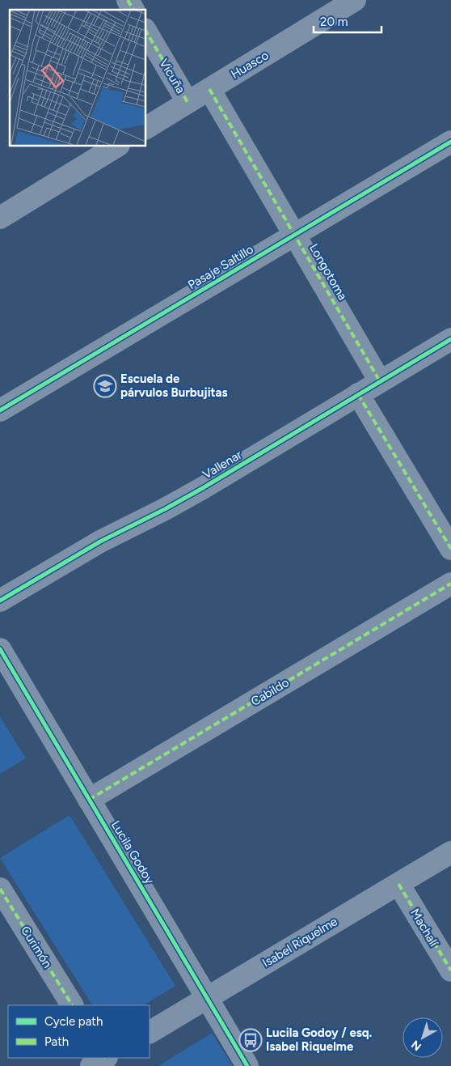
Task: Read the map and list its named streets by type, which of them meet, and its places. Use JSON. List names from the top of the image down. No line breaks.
{"streets":{"street":["Huasco","Vicuña","Pasaje Saltillo","Longotoma","Vallenar","Cabildo","Lucila Godoy","Machalí","Isabel Riquelme","Curimón"]},"crossings":[["Huasco","Vicuña"],["Huasco","Longotoma"],["Pasaje Saltillo","Longotoma"],["Longotoma","Vallenar"],["Cabildo","Lucila Godoy"],["Lucila Godoy","Isabel Riquelme"],["Machalí","Isabel Riquelme"]],"places":{"school or university":["Escuela de párvulos Burbujitas"],"bus stop":["Lucila Godoy / esq. Isabel Riquelme"]},"legend":["Cycle path","Path"],"scale_bar":"20 m","north":"bottom left"}
